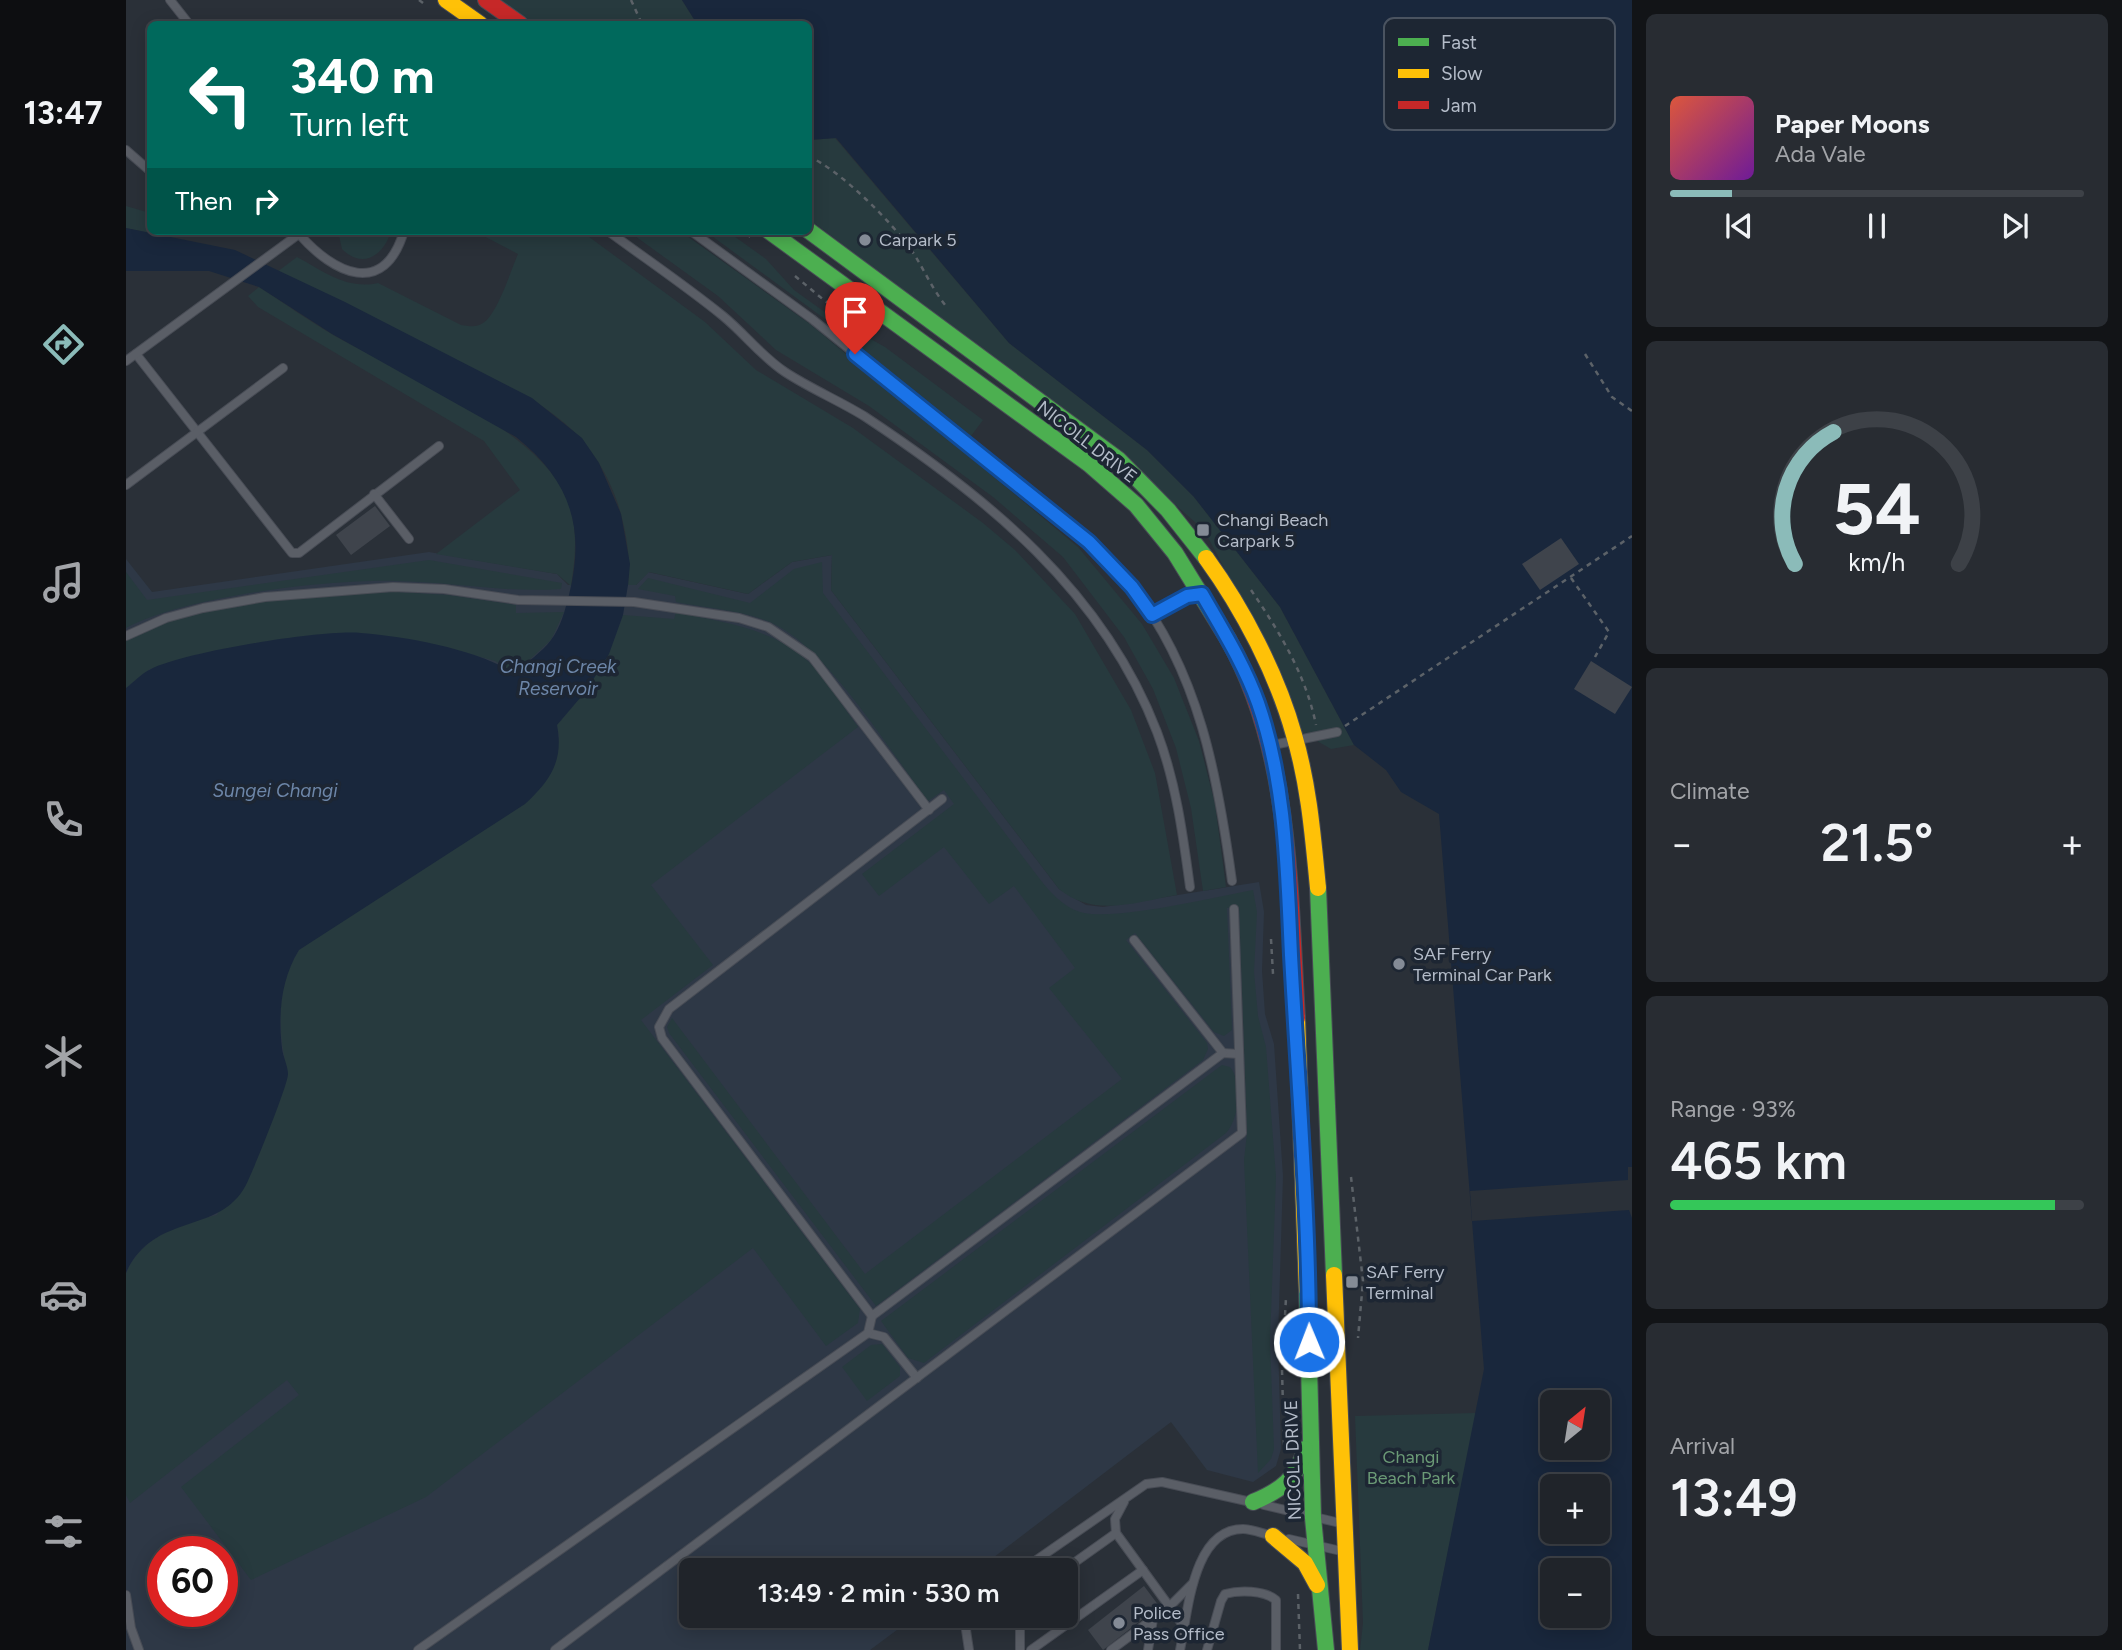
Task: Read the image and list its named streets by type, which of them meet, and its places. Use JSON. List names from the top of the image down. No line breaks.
{"streets":{"main road":["NICOLL DRIVE"]},"water":["Changi Creek Reservoir","Sungei Changi"],"parks":["Changi Beach Park"],"places":{"other":["Carpark 5","SAF Ferry Terminal Car Park","Police Pass Office"],"transit":["Changi Beach Carpark 5","SAF Ferry Terminal"]},"legend":["Fast","Slow","Jam"],"north":"top right","page":{"tabs":"13:47","turn":["340 m","Turn left"],"song":["Paper Moons","Ada Vale"],"then":"Then","tile":["Climate",["Range · 93%","465 km"],["Arrival","13:49"]],"heat":["−","21.5°","+"],"map_buttons":["+","−"],"limit":"60","trip":"13:49 · 2 min · 530 m","gauge":["54","km/h"]}}
